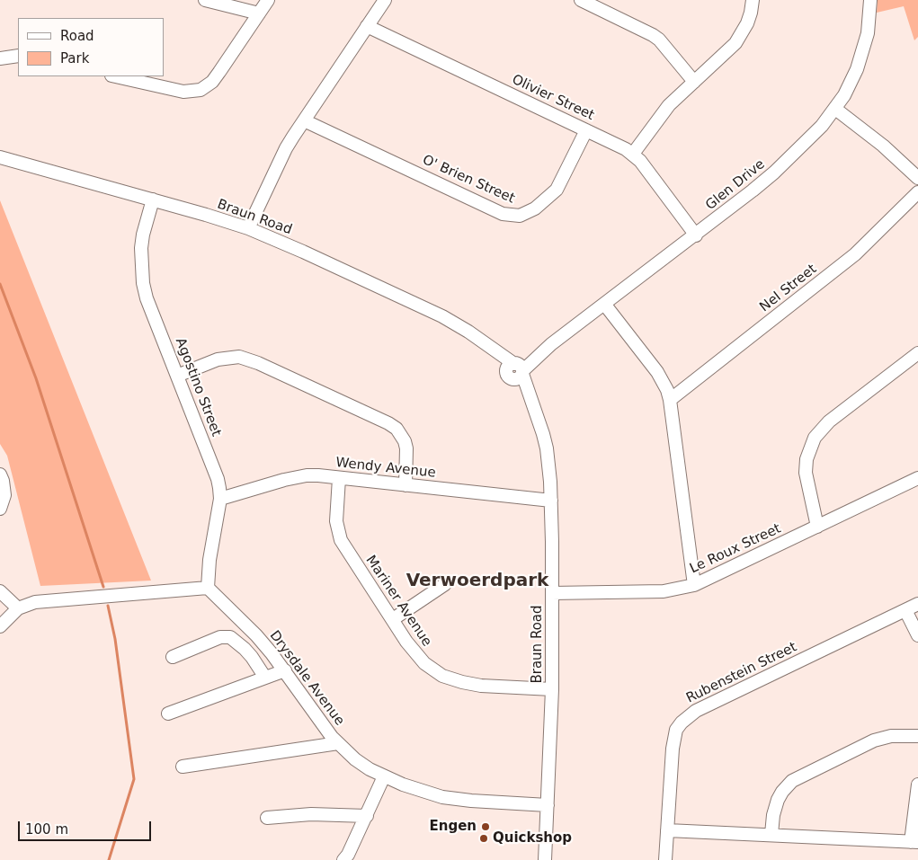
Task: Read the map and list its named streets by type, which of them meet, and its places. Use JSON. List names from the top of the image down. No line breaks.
{"streets":{"street":["Olivier Street","O' Brien Street","Glen Drive","Braun Road","Nel Street","Agostino Street","Wendy Avenue","Le Roux Street","Mariner Avenue","Rubenstein Street","Drysdale Avenue"]},"crossings":[["Olivier Street","O' Brien Street"],["Olivier Street","Glen Drive"],["Glen Drive","Braun Road"],["Braun Road","Agostino Street"],["Braun Road","Wendy Avenue"],["Braun Road","Le Roux Street"],["Braun Road","Mariner Avenue"],["Braun Road","Drysdale Avenue"],["Agostino Street","Wendy Avenue"],["Agostino Street","Drysdale Avenue"],["Wendy Avenue","Mariner Avenue"]],"districts":["Verwoerdpark"],"places":["Engen","Quickshop"],"legend":["Road","Park"],"scale_bar":"100 m"}
